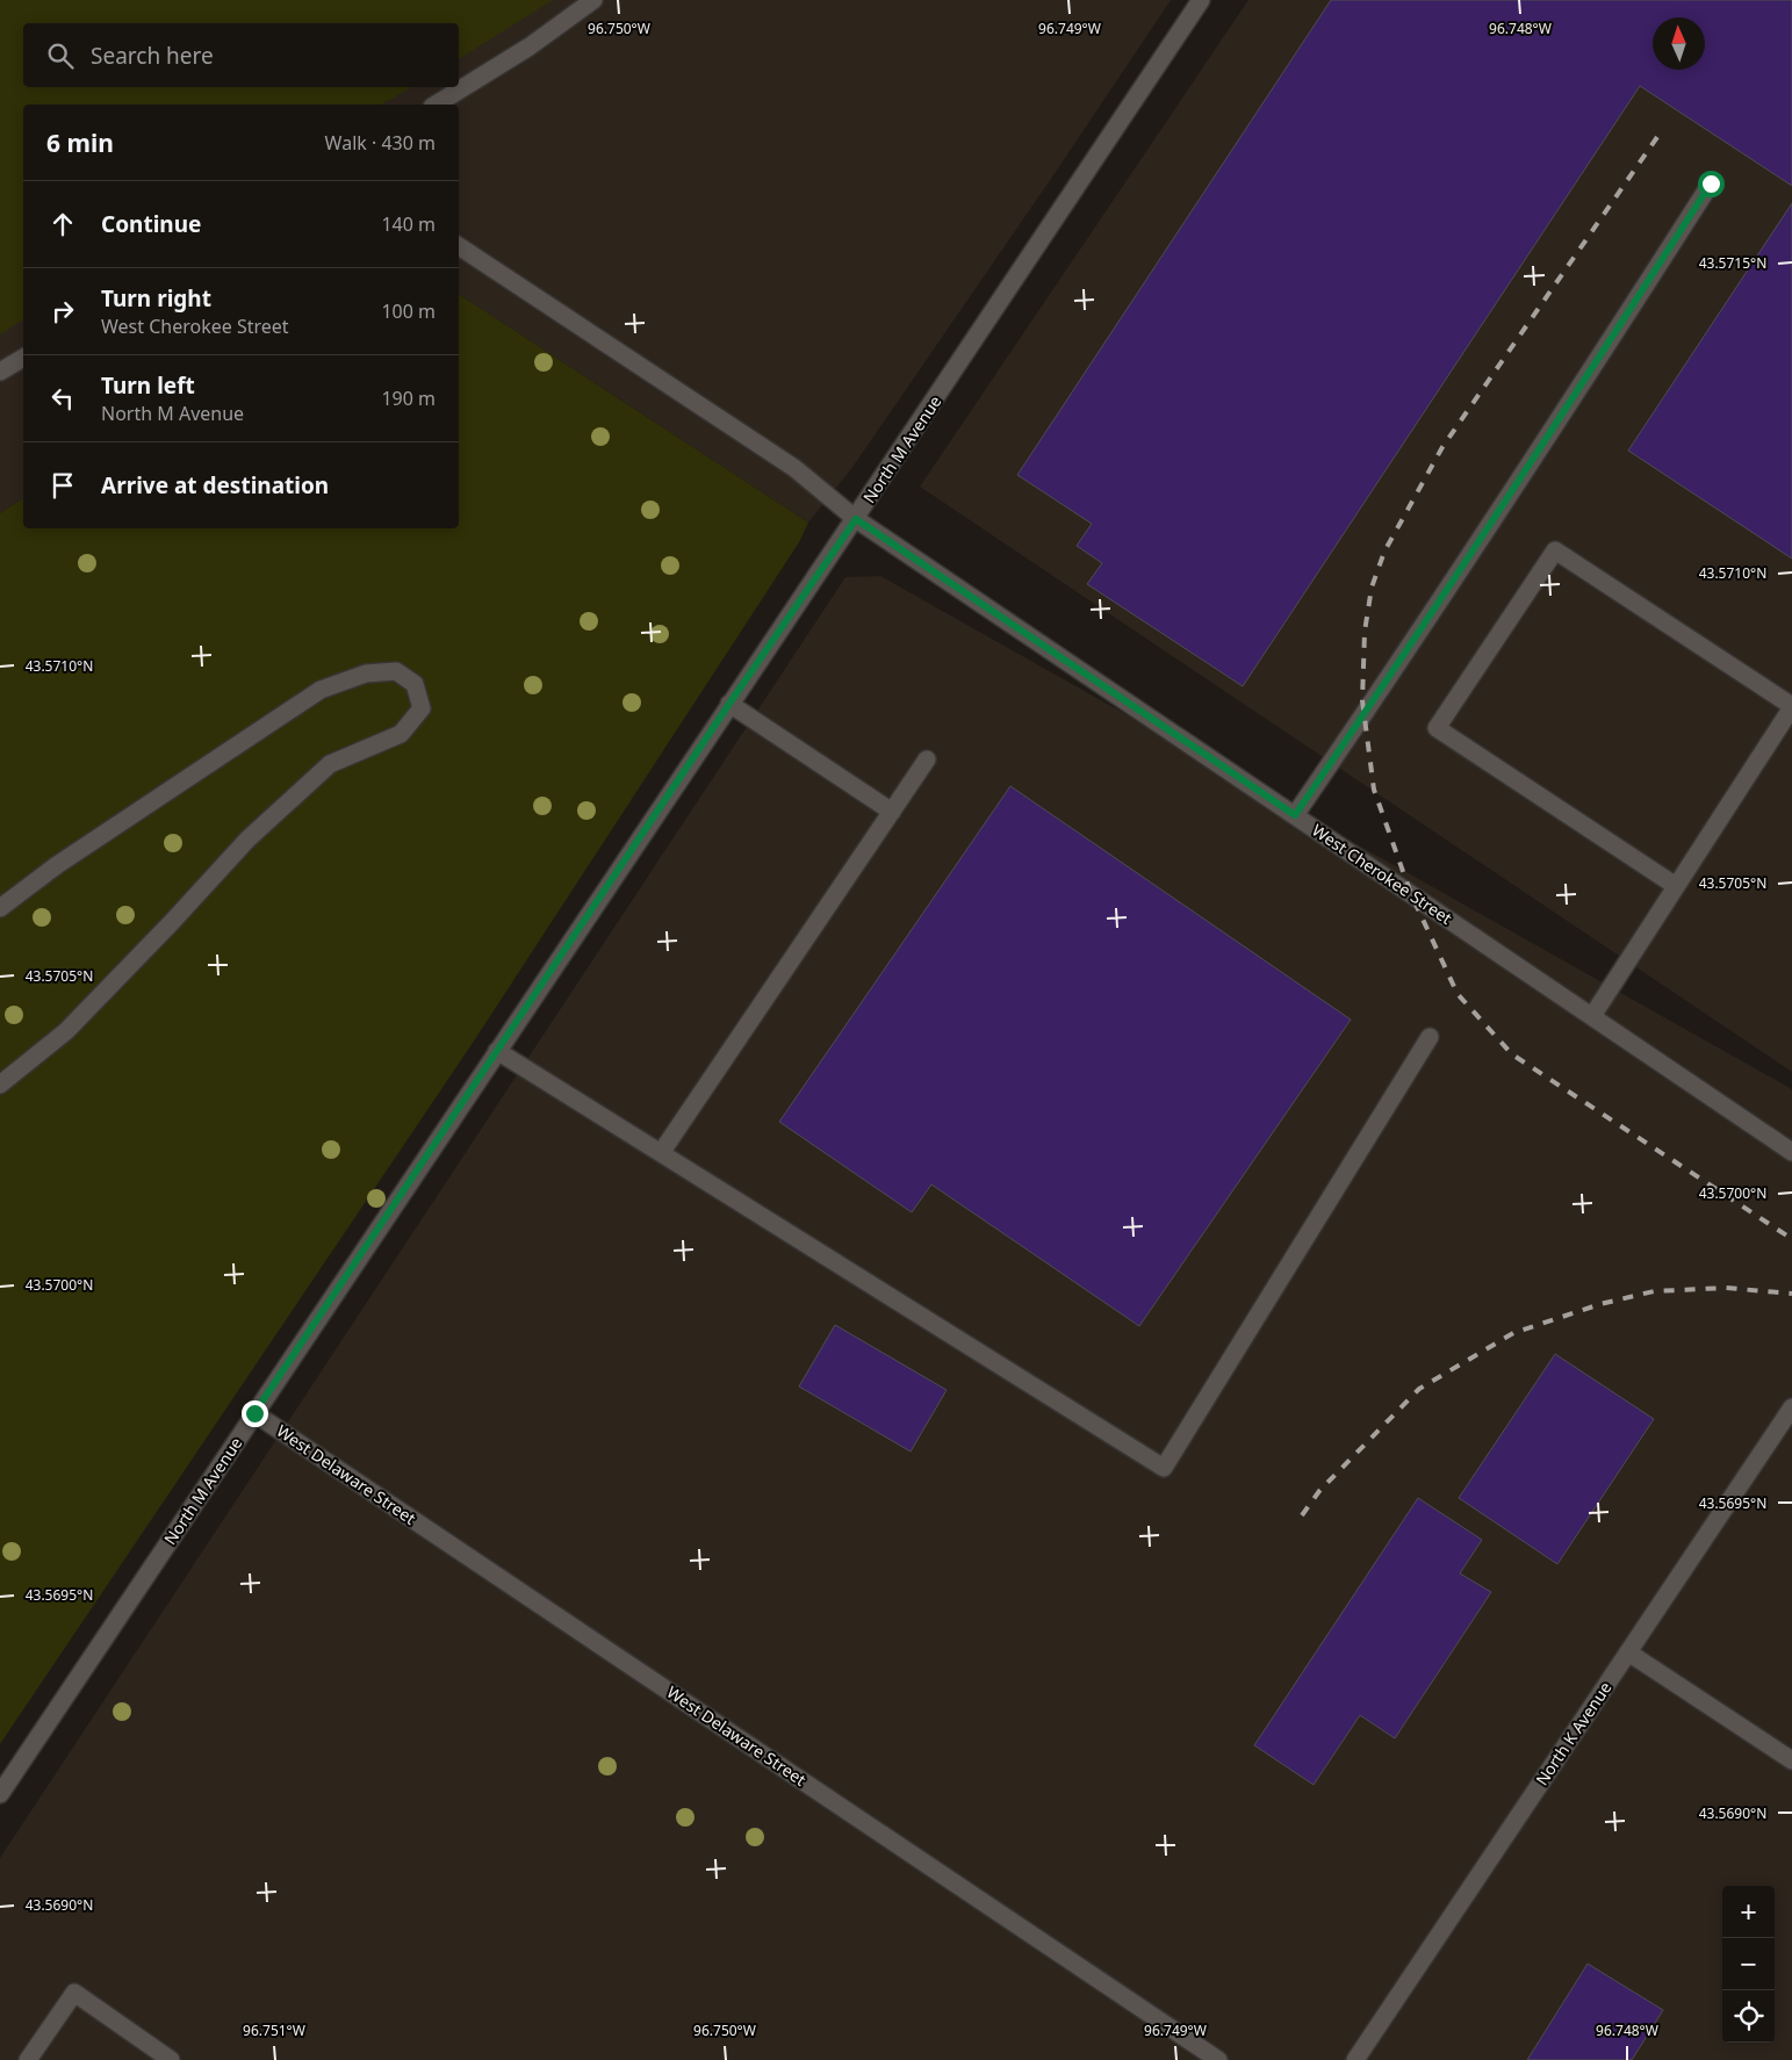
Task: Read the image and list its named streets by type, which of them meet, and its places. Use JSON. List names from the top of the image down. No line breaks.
{"streets":{"street":["North M Avenue","West Cherokee Street","West Delaware Street","North K Avenue"]},"crossings":[["North M Avenue","West Cherokee Street"],["North M Avenue","West Delaware Street"]],"north":"top","page":{"search":"Search here","heading":["6 min","Walk · 430 m"],"list":[["Continue","140 m"],["Turn right","West Cherokee Street","100 m"],["Turn left","North M Avenue","190 m"],"Arrive at destination"],"map_buttons":["+","−"]},"coordinates":["96.750°W","96.749°W","96.748°W","43.5715°N","43.5710°N","43.5705°N","43.5700°N","43.5695°N","43.5690°N","96.751°W"]}
